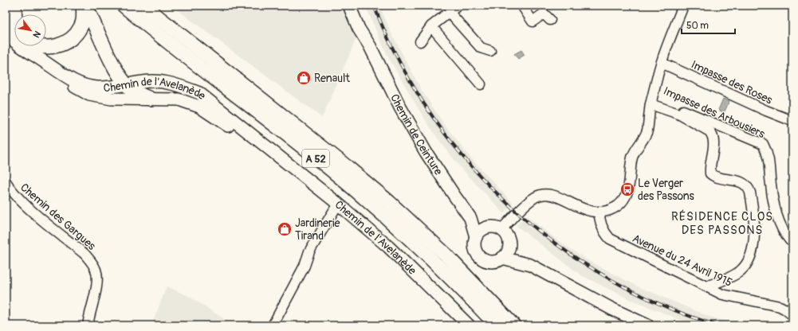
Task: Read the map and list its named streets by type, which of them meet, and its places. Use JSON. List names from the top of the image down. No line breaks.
{"streets":{"highway":["A 52"],"main road":["Chemin de l'Avelanède","Chemin de Ceinture"],"street":["Impasse des Roses","Impasse des Arbousiers","Chemin des Gargues","Avenue du 24 Avril 1915"]},"districts":["RÉSIDENCE CLOS DES PASSONS"],"places":{"shop":["Renault","Jardinerie Tirand"],"bus stop":["Le Verger des Passons"]},"scale_bar":"50 m","north":"bottom right"}
